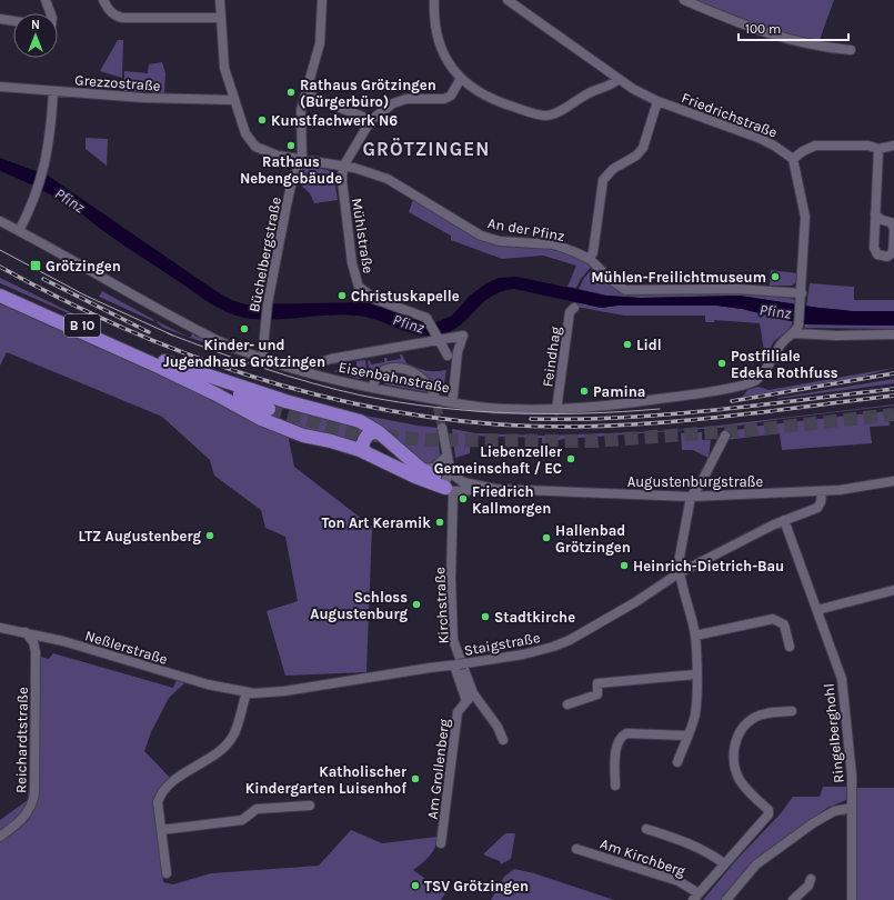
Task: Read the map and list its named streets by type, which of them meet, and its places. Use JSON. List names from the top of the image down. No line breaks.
{"streets":{"highway":["B 10"],"street":["Grezzostraße","Friedrichstraße","An der Pfinz","Mühlstraße","Büchelbergstraße","Feindhag","Eisenbahnstraße","Augustenburgstraße","Kirchstraße","Staigstraße","Neßlerstraße","Ringelberghohl","Reichardtstraße","Am Grollenberg","Am Kirchberg"]},"crossings":[["Grezzostraße","An der Pfinz"],["An der Pfinz","Mühlstraße"],["An der Pfinz","Büchelbergstraße"],["Büchelbergstraße","Eisenbahnstraße"],["Feindhag","Eisenbahnstraße"],["Augustenburgstraße","Kirchstraße"],["Augustenburgstraße","Staigstraße"],["Staigstraße","Neßlerstraße"],["Staigstraße","Ringelberghohl"],["Neßlerstraße","Reichardtstraße"]],"districts":["GRÖTZINGEN"],"water":["Pfinz"],"places":{"other":["Rathaus Grötzingen (Bürgerbüro)","Kunstfachwerk N6","Rathaus Nebengebäude","Mühlen-Freilichtmuseum","Christuskapelle","Kinder- und Jugendhaus Grötzingen","Lidl","Postfiliale Edeka Rothfuss","Pamina","Liebenzeller Gemeinschaft / EC","Friedrich Kallmorgen","Ton Art Keramik","LTZ Augustenberg","Hallenbad Grötzingen","Heinrich-Dietrich-Bau","Schloss Augustenburg","Stadtkirche","Katholischer Kindergarten Luisenhof","TSV Grötzingen"],"transit":["Grötzingen"]},"scale_bar":"100 m","north":"top"}
